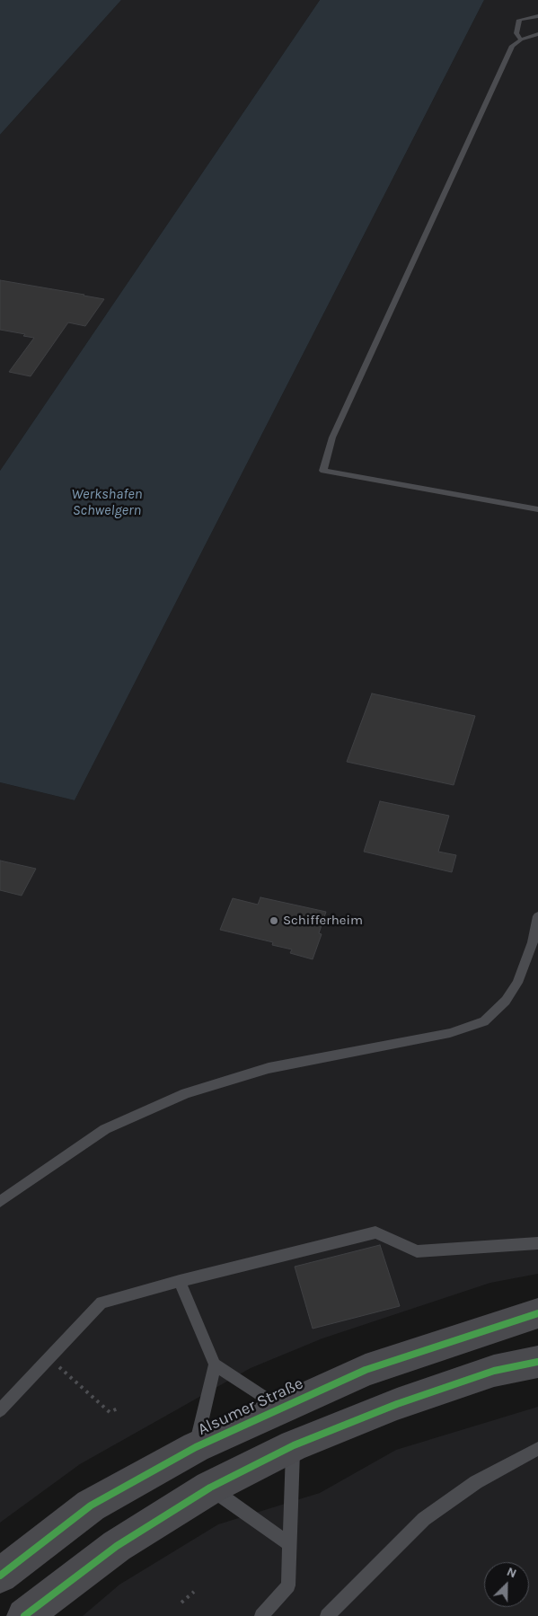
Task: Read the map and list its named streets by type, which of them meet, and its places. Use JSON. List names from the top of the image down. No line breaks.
{"streets":{"street":["Alsumer Straße"]},"water":["Werkshafen Schwelgern"],"places":["Schifferheim"],"north":"top right"}
